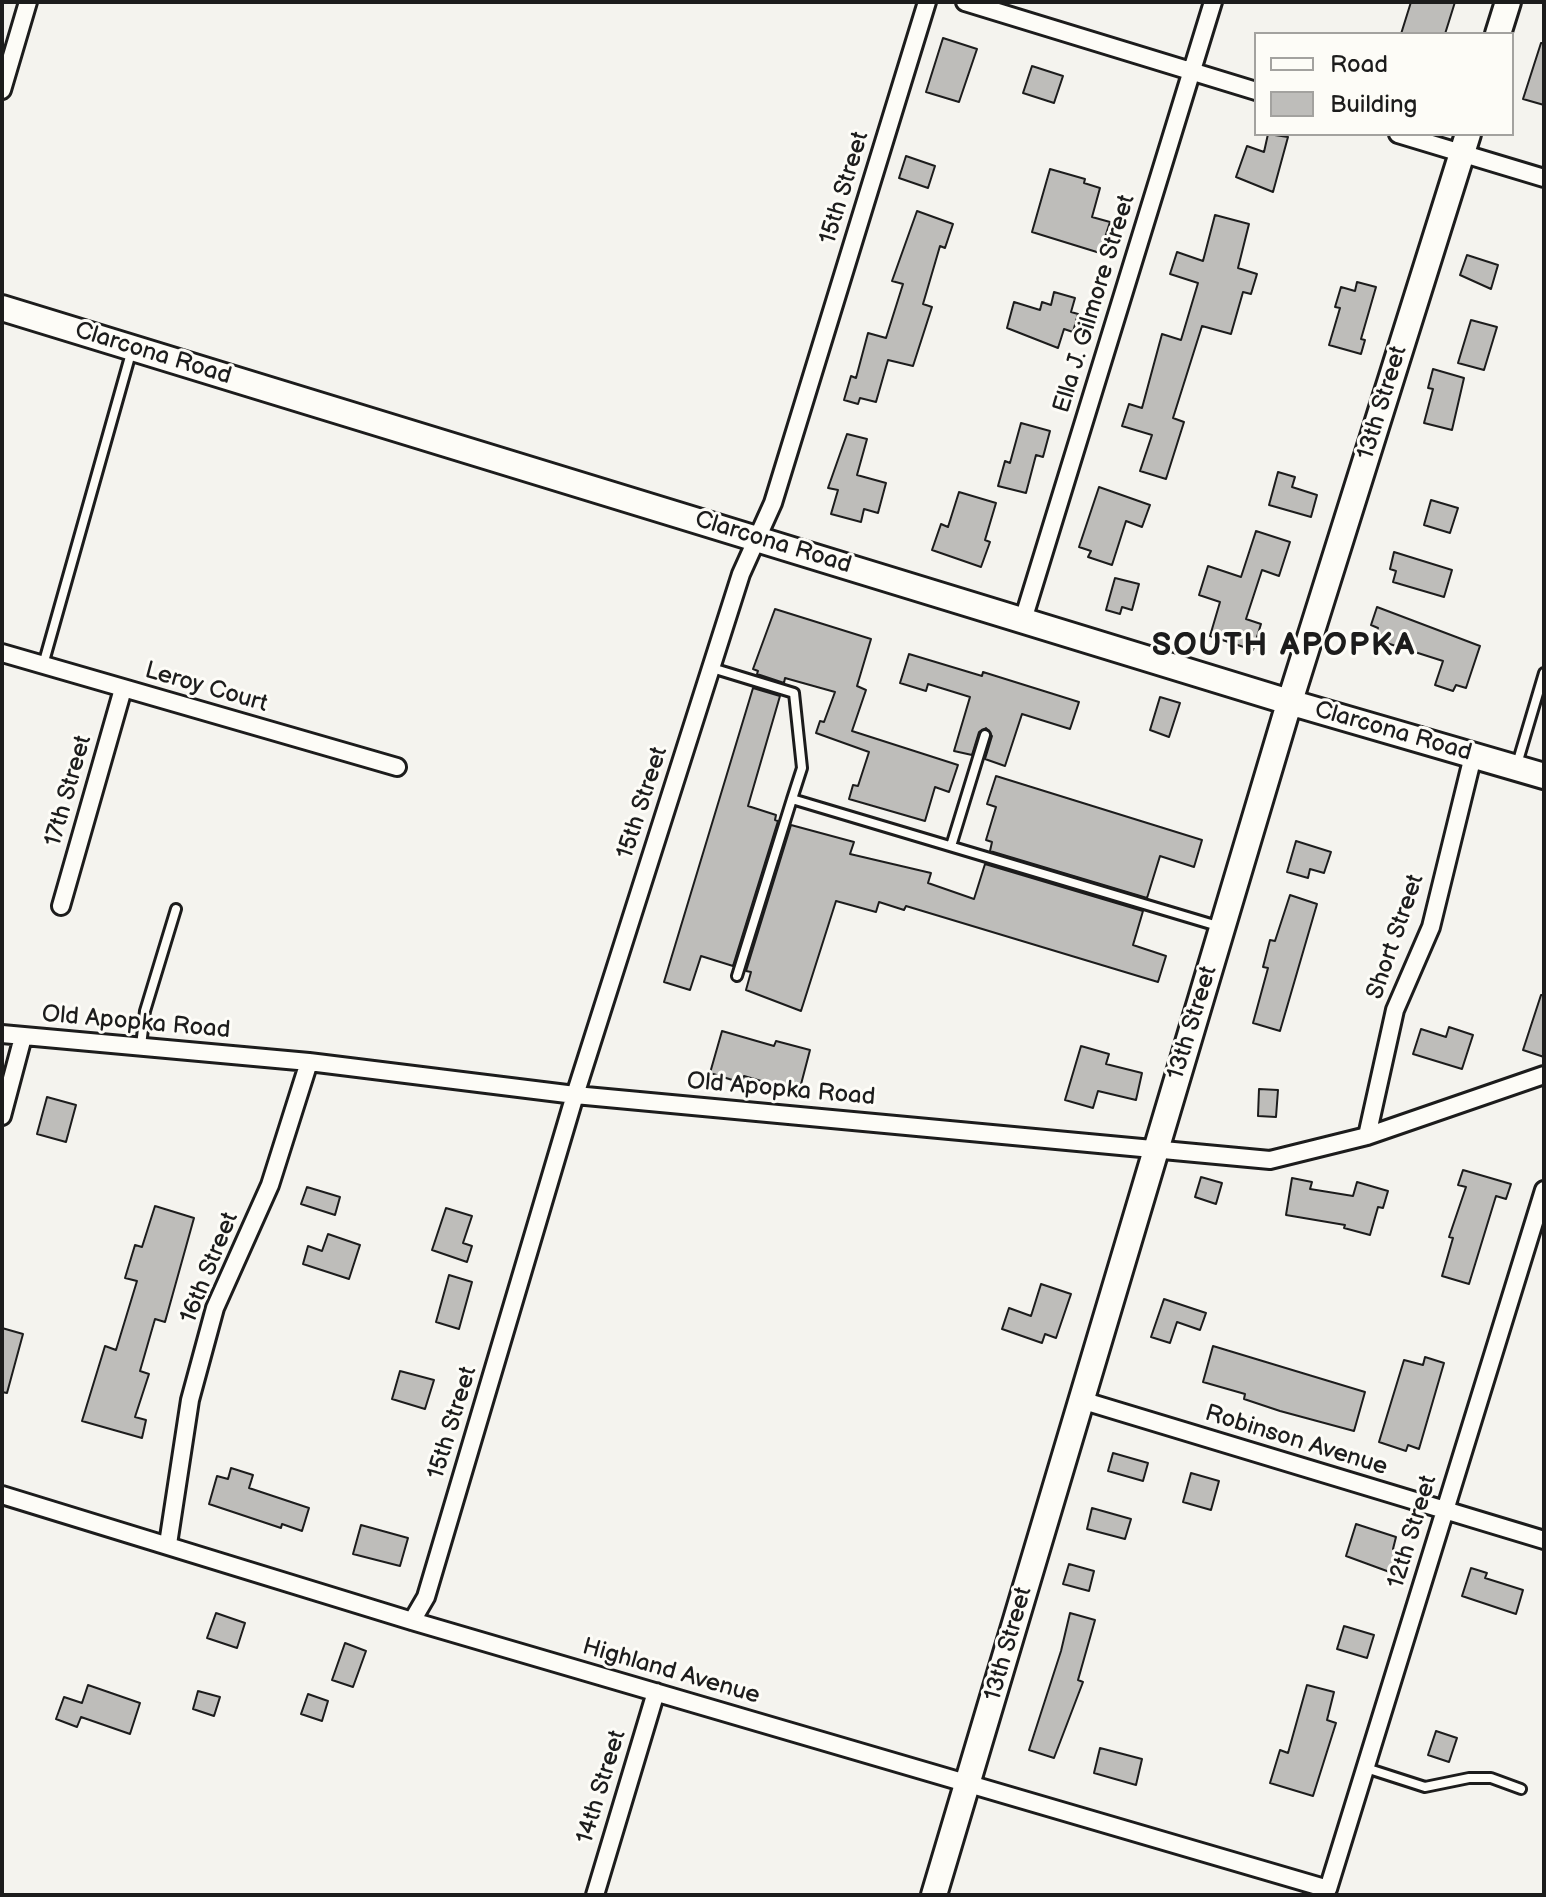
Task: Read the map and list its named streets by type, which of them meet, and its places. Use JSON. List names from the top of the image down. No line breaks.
{"streets":{"street":["15th Street","Ella J. Gilmore Street","Clarcona Road","13th Street","Leroy Court","17th Street","Short Street","Old Apopka Road","16th Street","Robinson Avenue","12th Street","Highland Avenue","14th Street"]},"crossings":[["15th Street","Clarcona Road"],["15th Street","Old Apopka Road"],["15th Street","Highland Avenue"],["Ella J. Gilmore Street","Clarcona Road"],["Clarcona Road","13th Street"],["Clarcona Road","Short Street"],["13th Street","Old Apopka Road"],["13th Street","Robinson Avenue"],["13th Street","Highland Avenue"],["Leroy Court","17th Street"],["Short Street","Old Apopka Road"],["Old Apopka Road","16th Street"],["16th Street","Highland Avenue"],["Robinson Avenue","12th Street"],["12th Street","Highland Avenue"],["Highland Avenue","14th Street"]],"districts":["SOUTH APOPKA"],"legend":["Road","Building"]}
